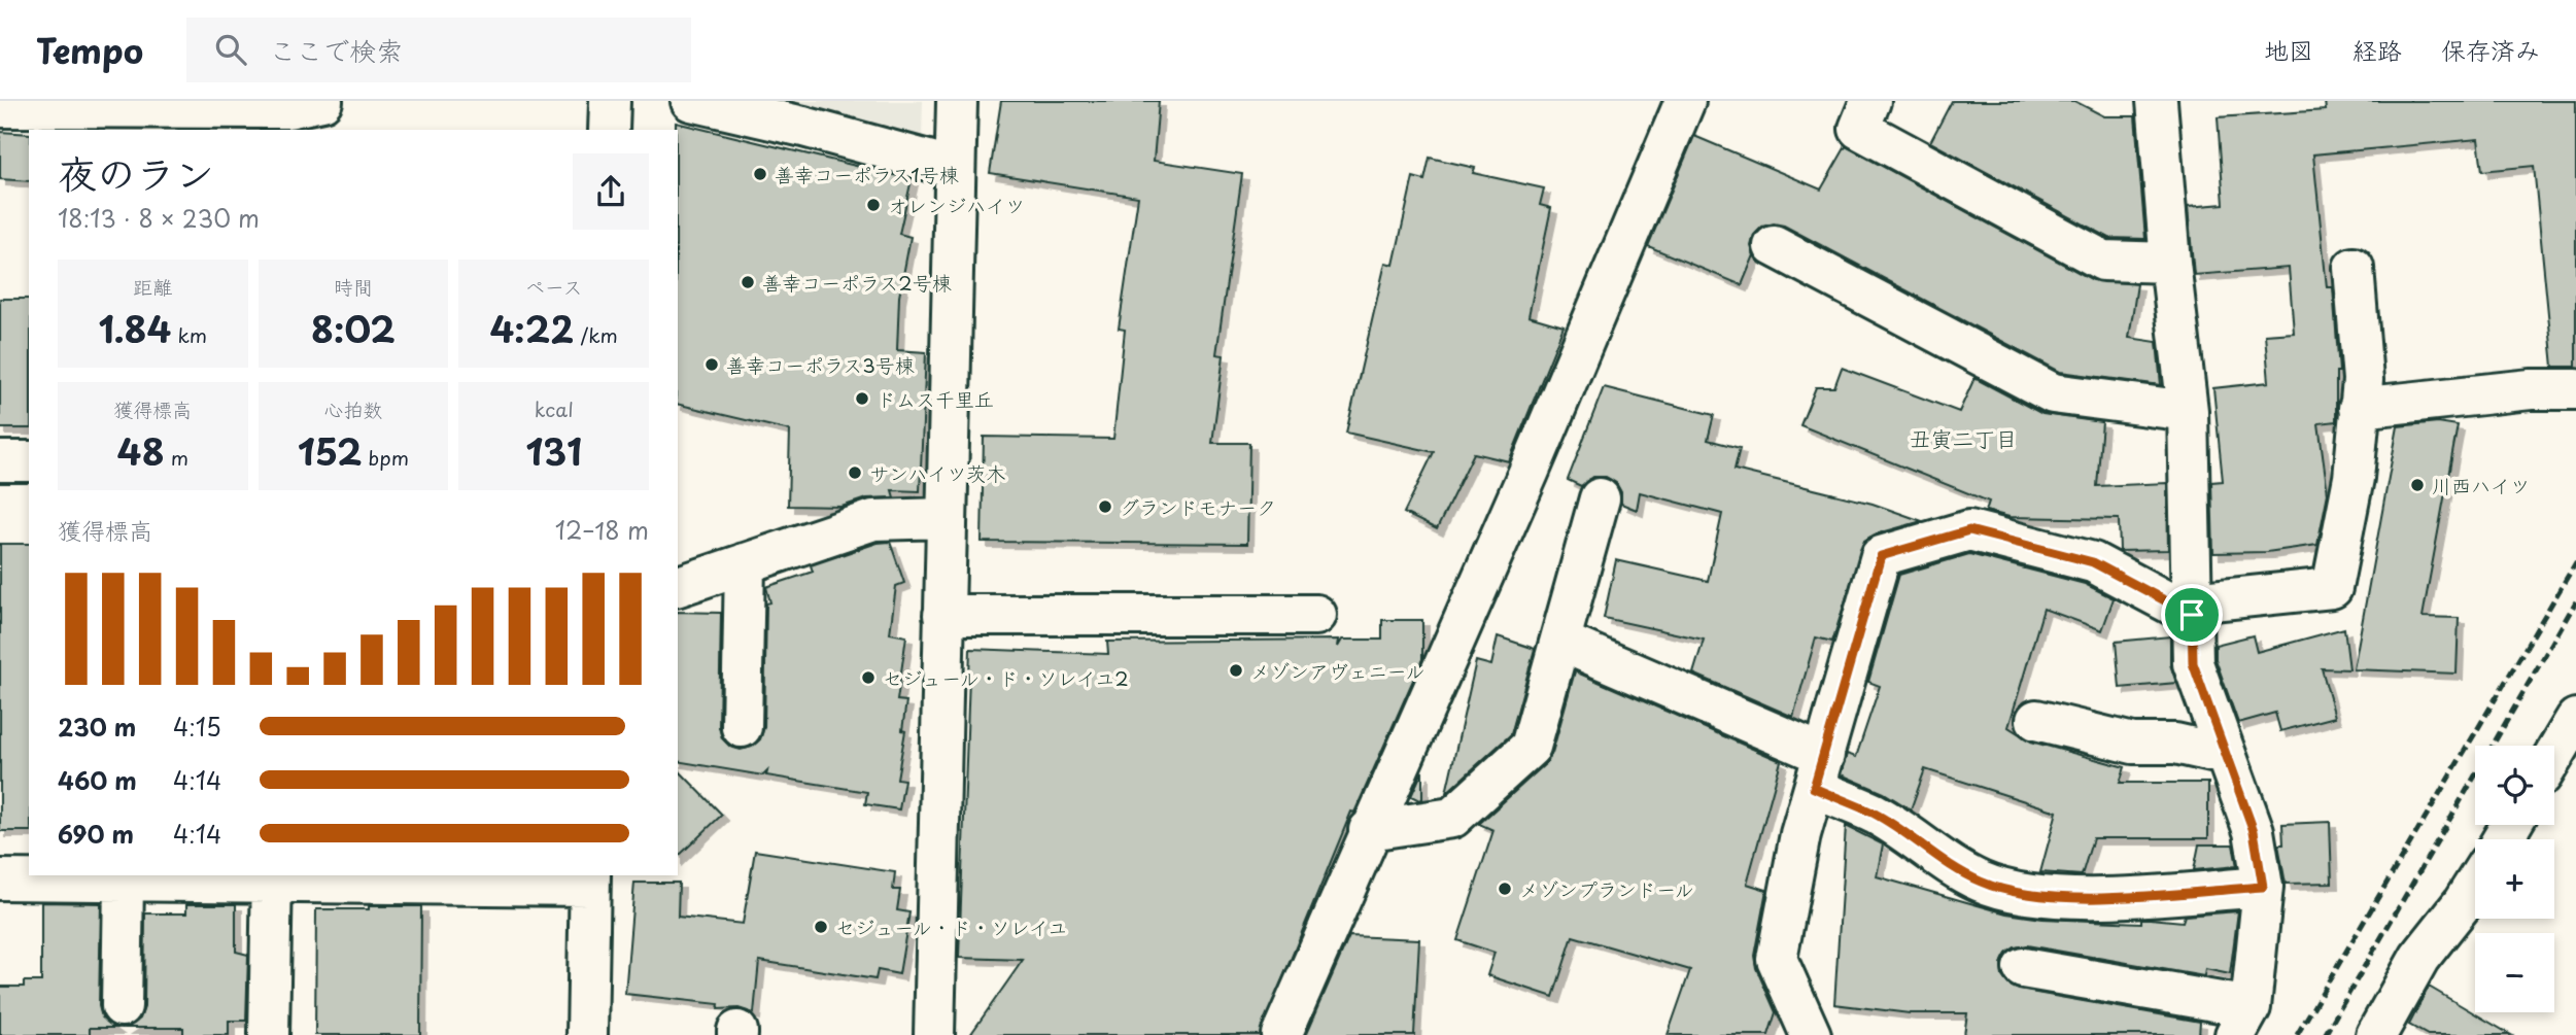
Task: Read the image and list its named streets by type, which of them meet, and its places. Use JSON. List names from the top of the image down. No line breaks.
{"districts":["丑寅二丁目"],"places":["善幸コーポラス1号棟","オレンジハイツ","善幸コーポラス2号棟","善幸コーポラス3号棟","ドムス千里丘","サンハイツ茨木","川西ハイツ","グランドモナーク","メゾンアヴェニール","セジュール・ド・ソレイユ2","メゾンプランドール","セジュール・ド・ソレイユ"],"page":{"header":"Tempo","search":"ここで検索","nav":["地図","経路","保存済み"],"heading":["夜のラン","18:13 · 8 × 230 m"],"stats":[["距離","1.84 km"],["時間","8:02"],["ペース","4:22 /km"],["獲得標高","48 m"],["心拍数","152 bpm"],["kcal","131"]],"chart":["獲得標高","12–18 m"],"list":[{"name":"230 m","note":"4:15"},{"name":"460 m","note":"4:14"},{"name":"690 m","note":"4:14"}],"map_buttons":["+","−"]}}
